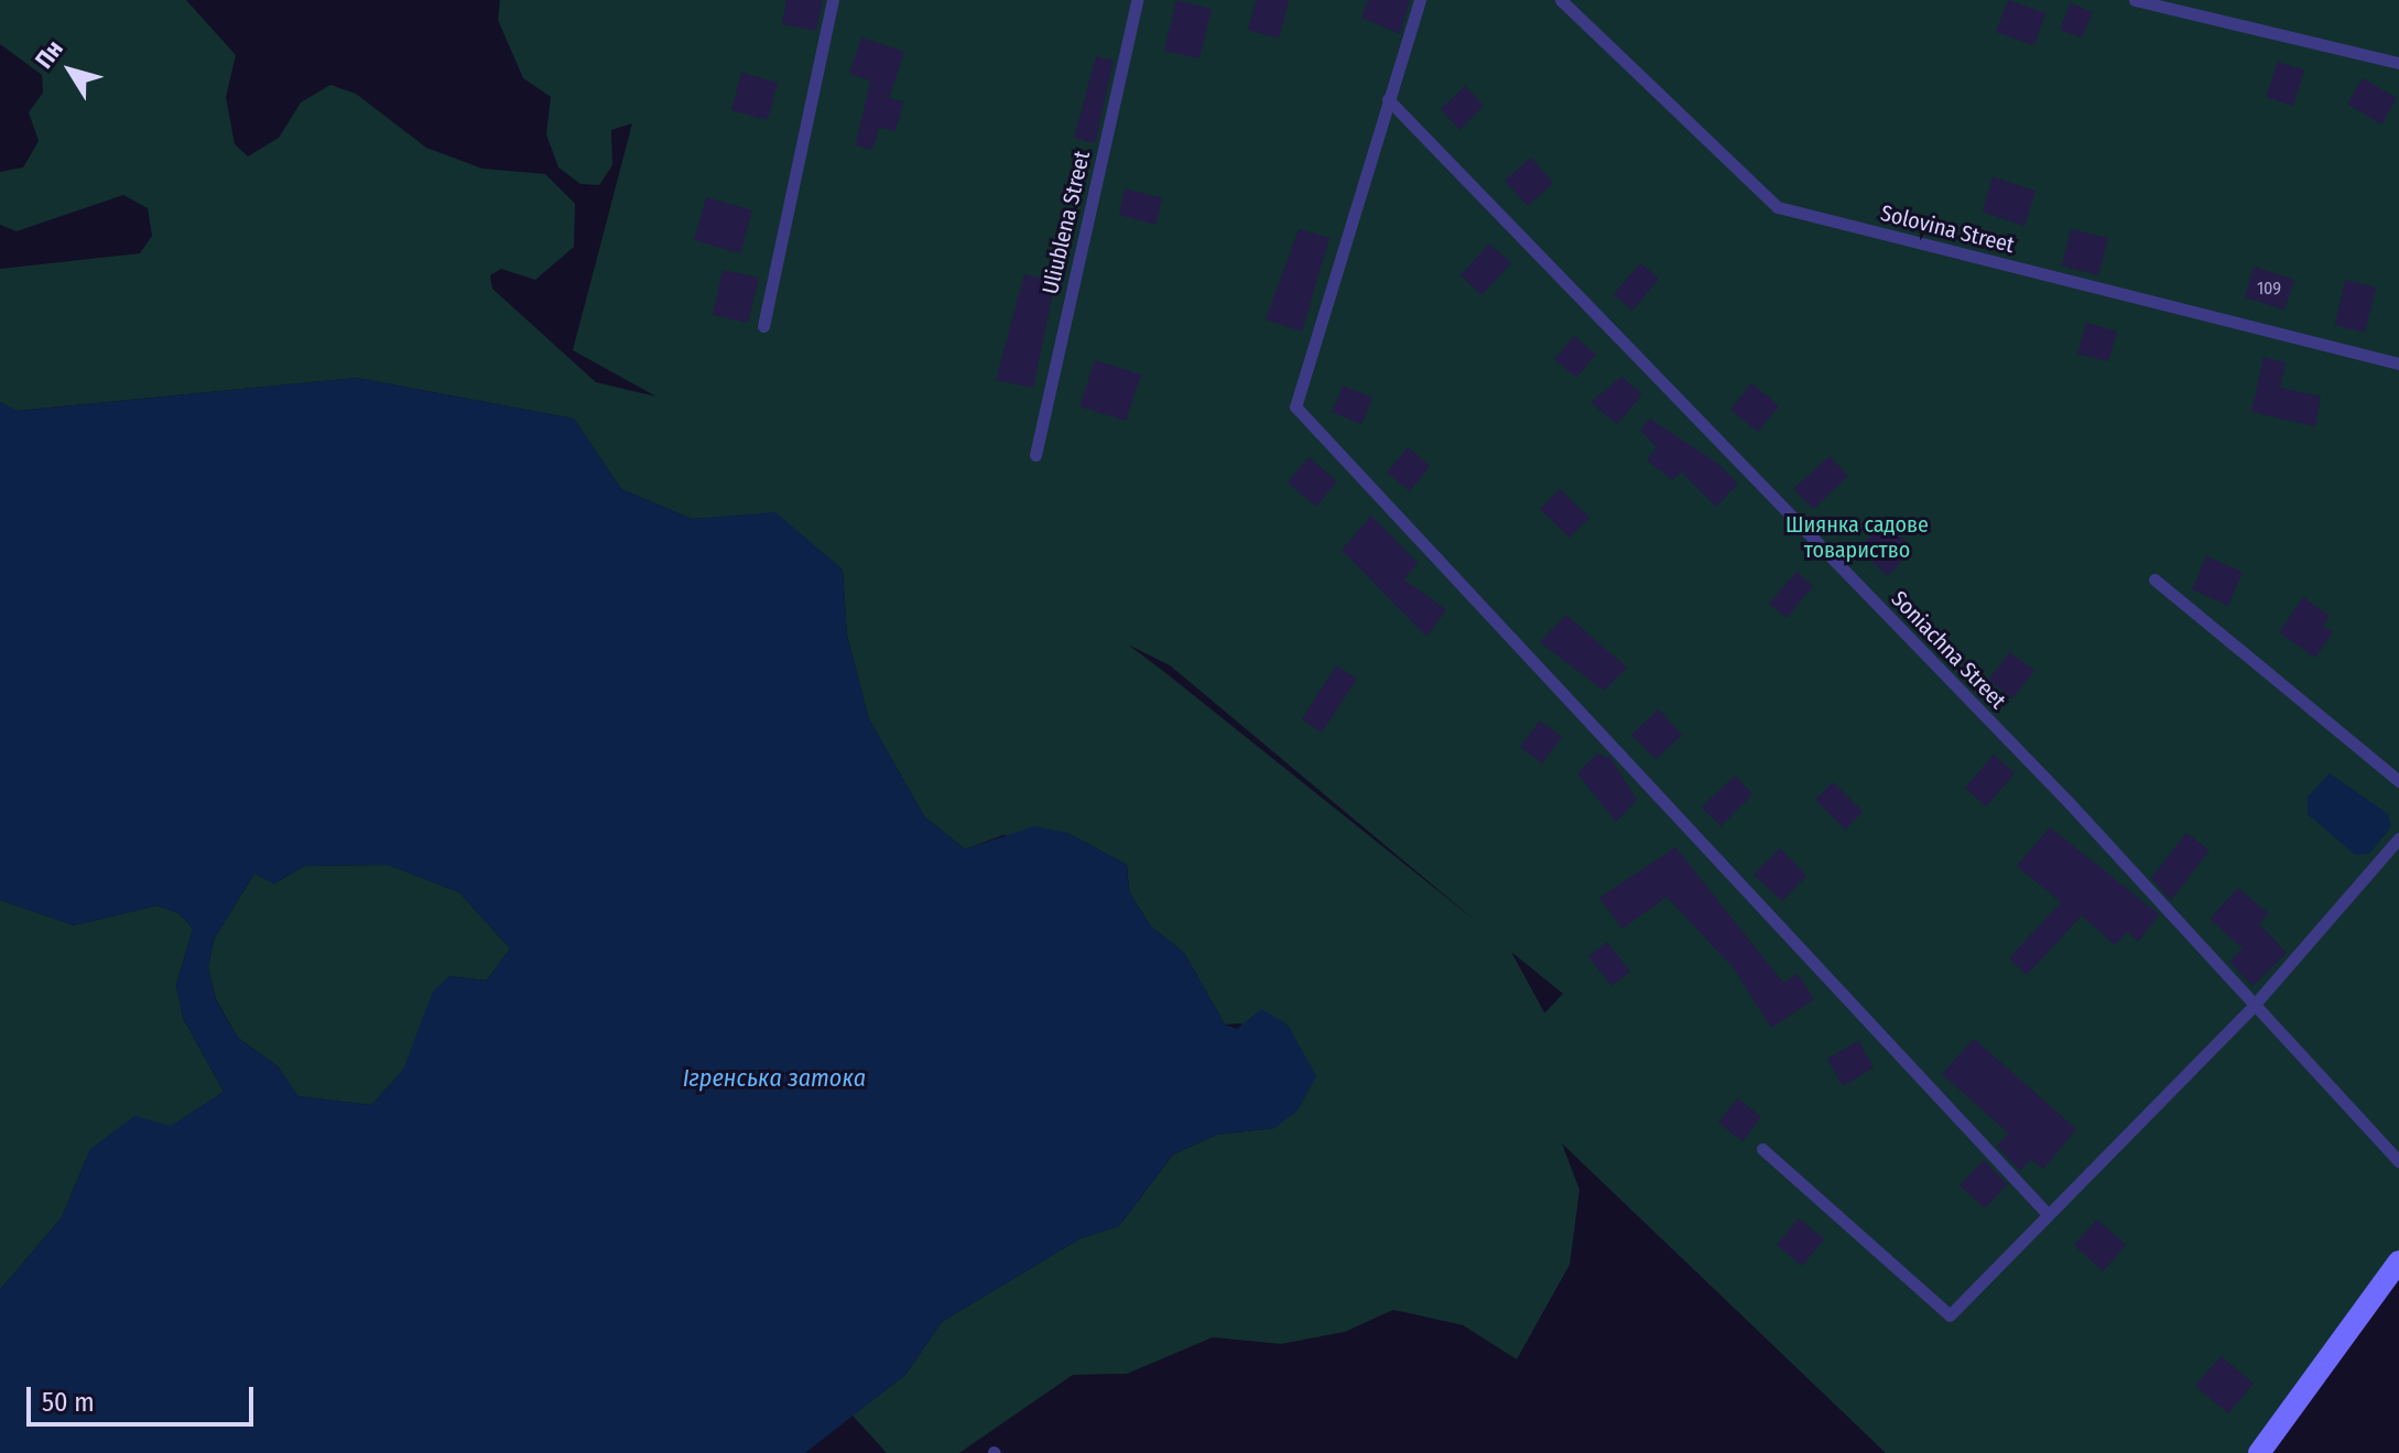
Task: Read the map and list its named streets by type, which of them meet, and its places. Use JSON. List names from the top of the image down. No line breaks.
{"streets":{"lane":["Uliublena Street","Solovina Street","Soniachna Street"]},"water":["Ігренська затока"],"parks":["Шиянка садове товариство"],"house_numbers":["109"],"scale_bar":"50 m","north":"top left"}
